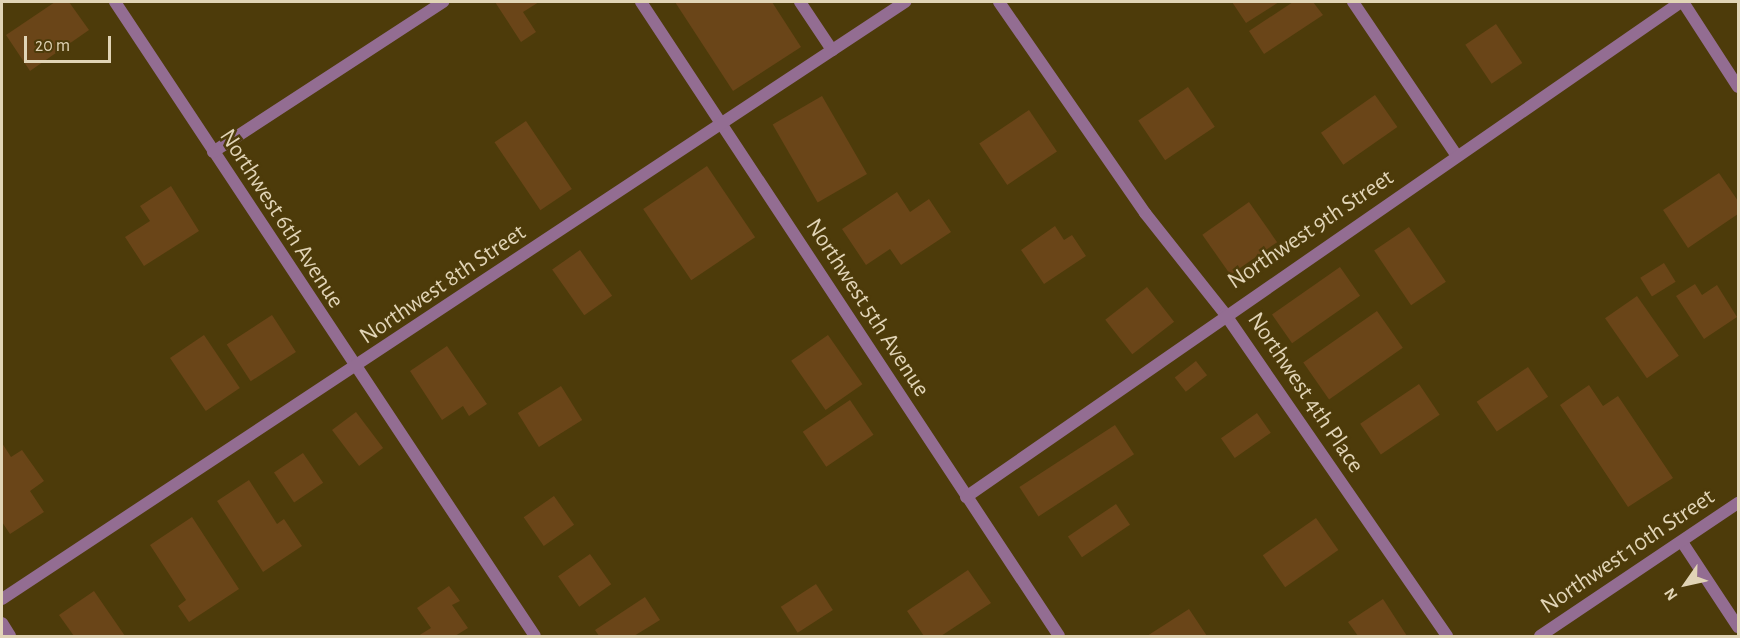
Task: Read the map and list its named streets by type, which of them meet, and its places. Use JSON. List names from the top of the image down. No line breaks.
{"streets":{"street":["Northwest 6th Avenue","Northwest 9th Street","Northwest 8th Street","Northwest 5th Avenue","Northwest 4th Place","Northwest 10th Street"]},"crossings":[["Northwest 6th Avenue","Northwest 8th Street"],["Northwest 9th Street","Northwest 5th Avenue"],["Northwest 9th Street","Northwest 4th Place"],["Northwest 8th Street","Northwest 5th Avenue"]],"scale_bar":"20 m","north":"bottom left"}
